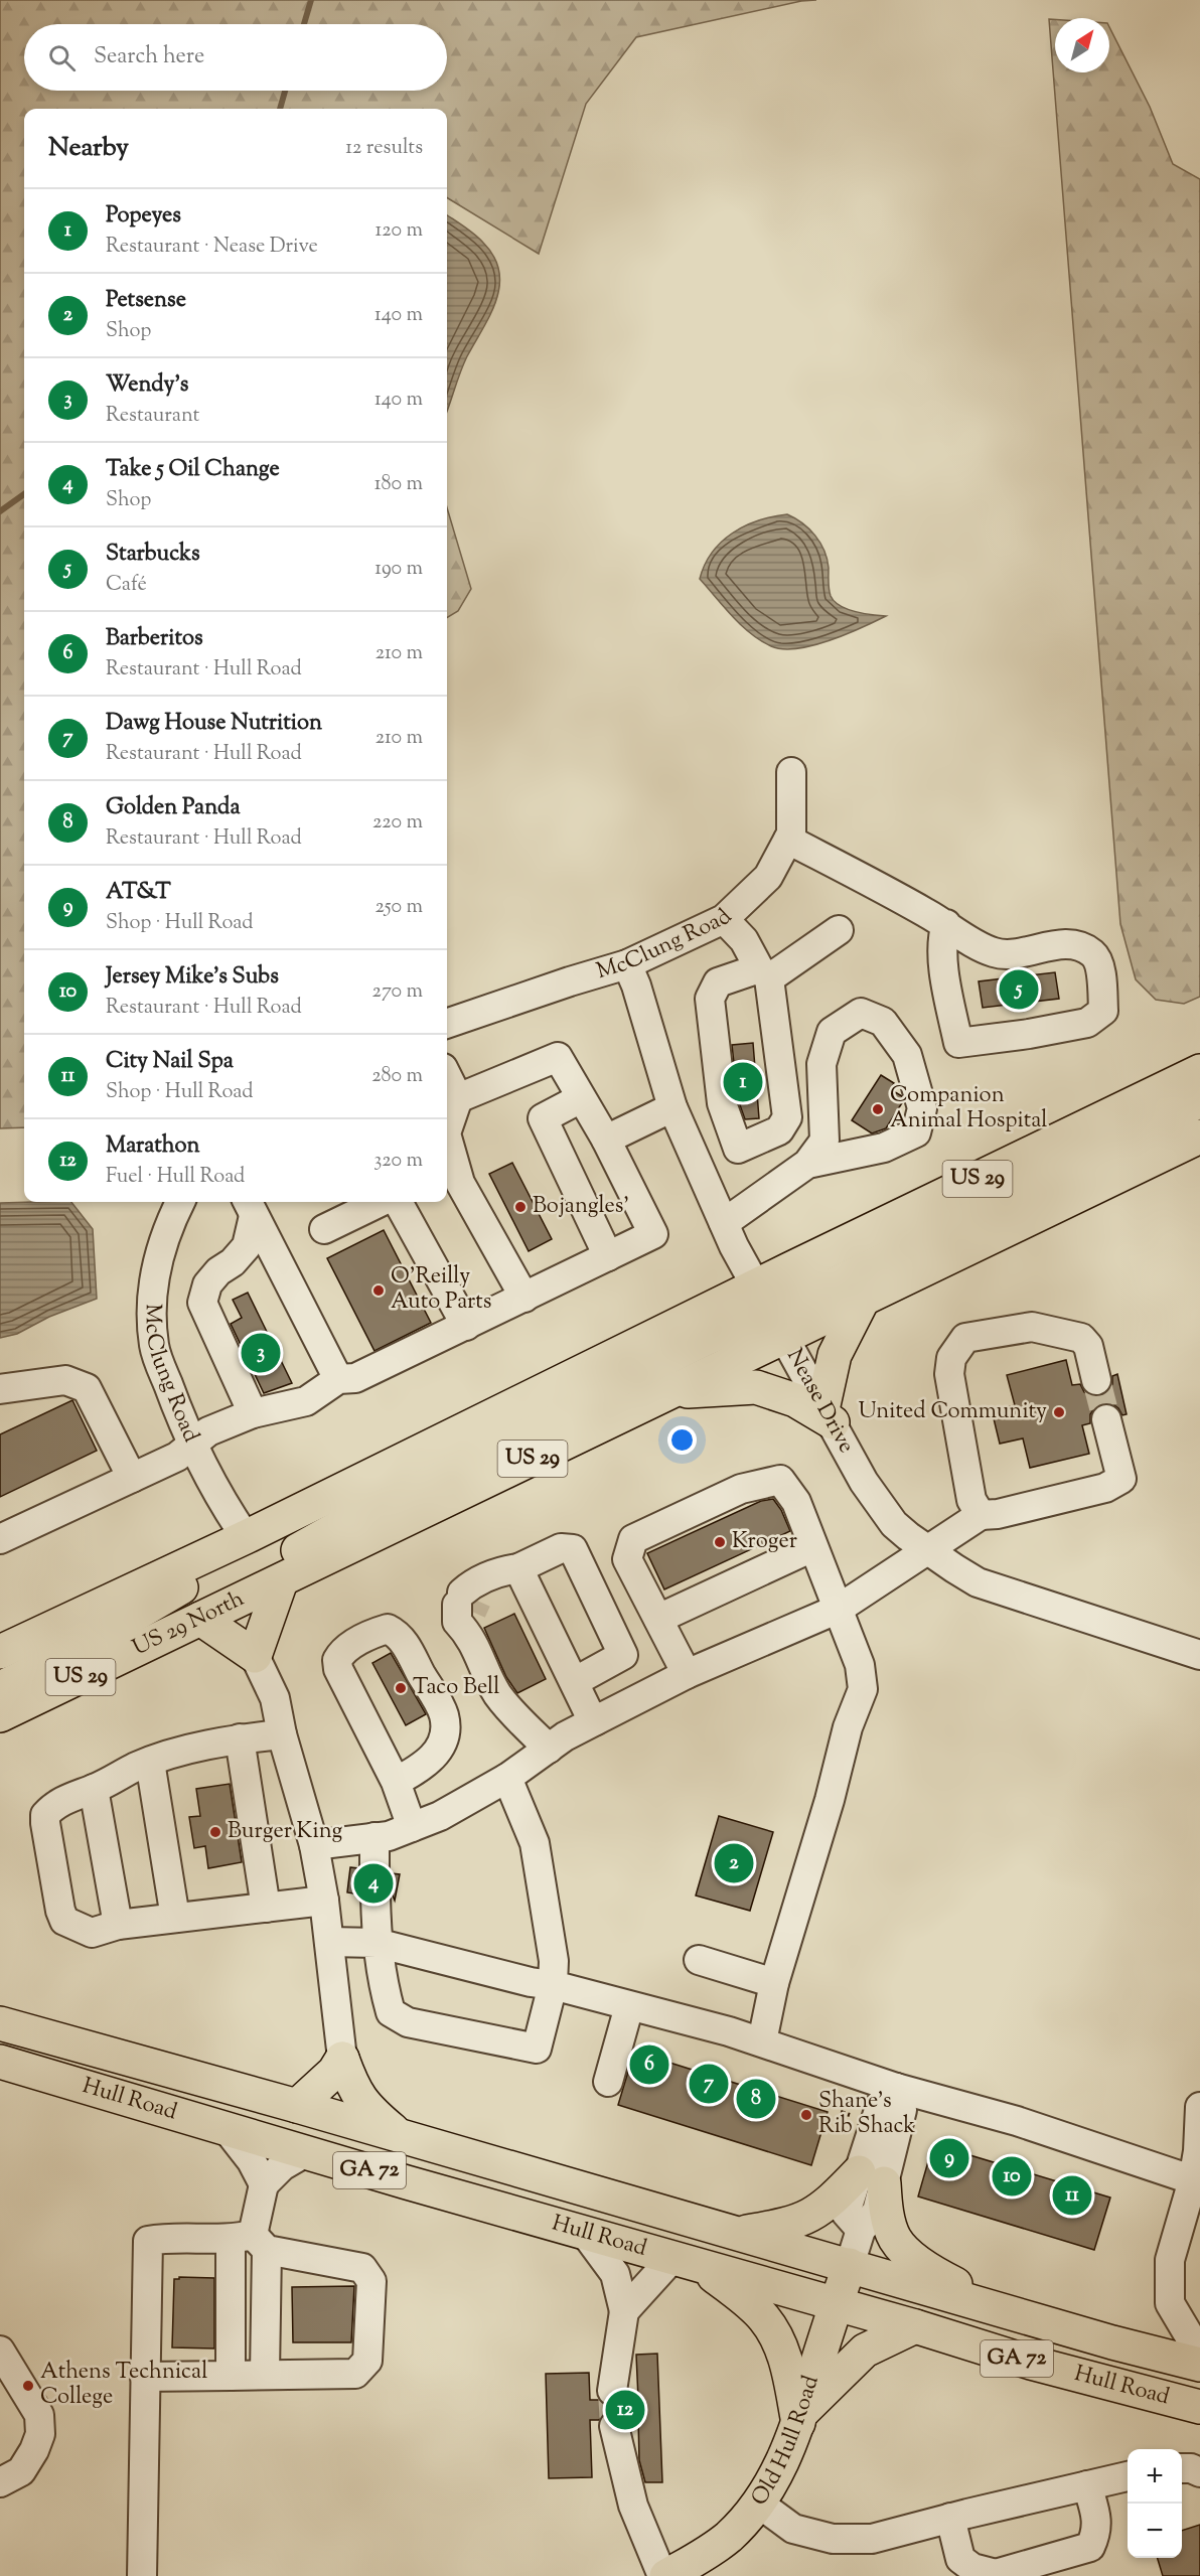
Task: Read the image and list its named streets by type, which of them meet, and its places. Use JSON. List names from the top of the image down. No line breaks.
{"streets":{"main road":["US 29","US 29 North","Hull Road","GA 72","Old Hull Road"],"street":["McClung Road","Nease Drive"]},"crossings":[["McClung Road","US 29"],["McClung Road","Nease Drive"],["US 29","Nease Drive"],["US 29","US 29 North"],["Hull Road","Old Hull Road"]],"places":["Companion Animal Hospital","Bojangles'","O'Reilly Auto Parts","United Community","Kroger","Taco Bell","Burger King","Shane’s Rib Shack","Athens Technical College"],"north":"top right","page":{"search":"Search here","heading":["Nearby","12 results"],"list":[{"mark":"1","name":"Popeyes","note":"Restaurant · Nease Drive","value":"120 m"},{"mark":"2","name":"Petsense","note":"Shop","value":"140 m"},{"mark":"3","name":"Wendy's","note":"Restaurant","value":"140 m"},{"mark":"4","name":"Take 5 Oil Change","note":"Shop","value":"180 m"},{"mark":"5","name":"Starbucks","note":"Café","value":"190 m"},{"mark":"6","name":"Barberitos","note":"Restaurant · Hull Road","value":"210 m"},{"mark":"7","name":"Dawg House Nutrition","note":"Restaurant · Hull Road","value":"210 m"},{"mark":"8","name":"Golden Panda","note":"Restaurant · Hull Road","value":"220 m"},{"mark":"9","name":"AT&T","note":"Shop · Hull Road","value":"250 m"},{"mark":"10","name":"Jersey Mike's Subs","note":"Restaurant · Hull Road","value":"270 m"},{"mark":"11","name":"City Nail Spa","note":"Shop · Hull Road","value":"280 m"},{"mark":"12","name":"Marathon","note":"Fuel · Hull Road","value":"320 m"}],"pins":["5","1","3","2","4","6","7","8","9","10","11","12"],"map_buttons":["+","−"]}}
